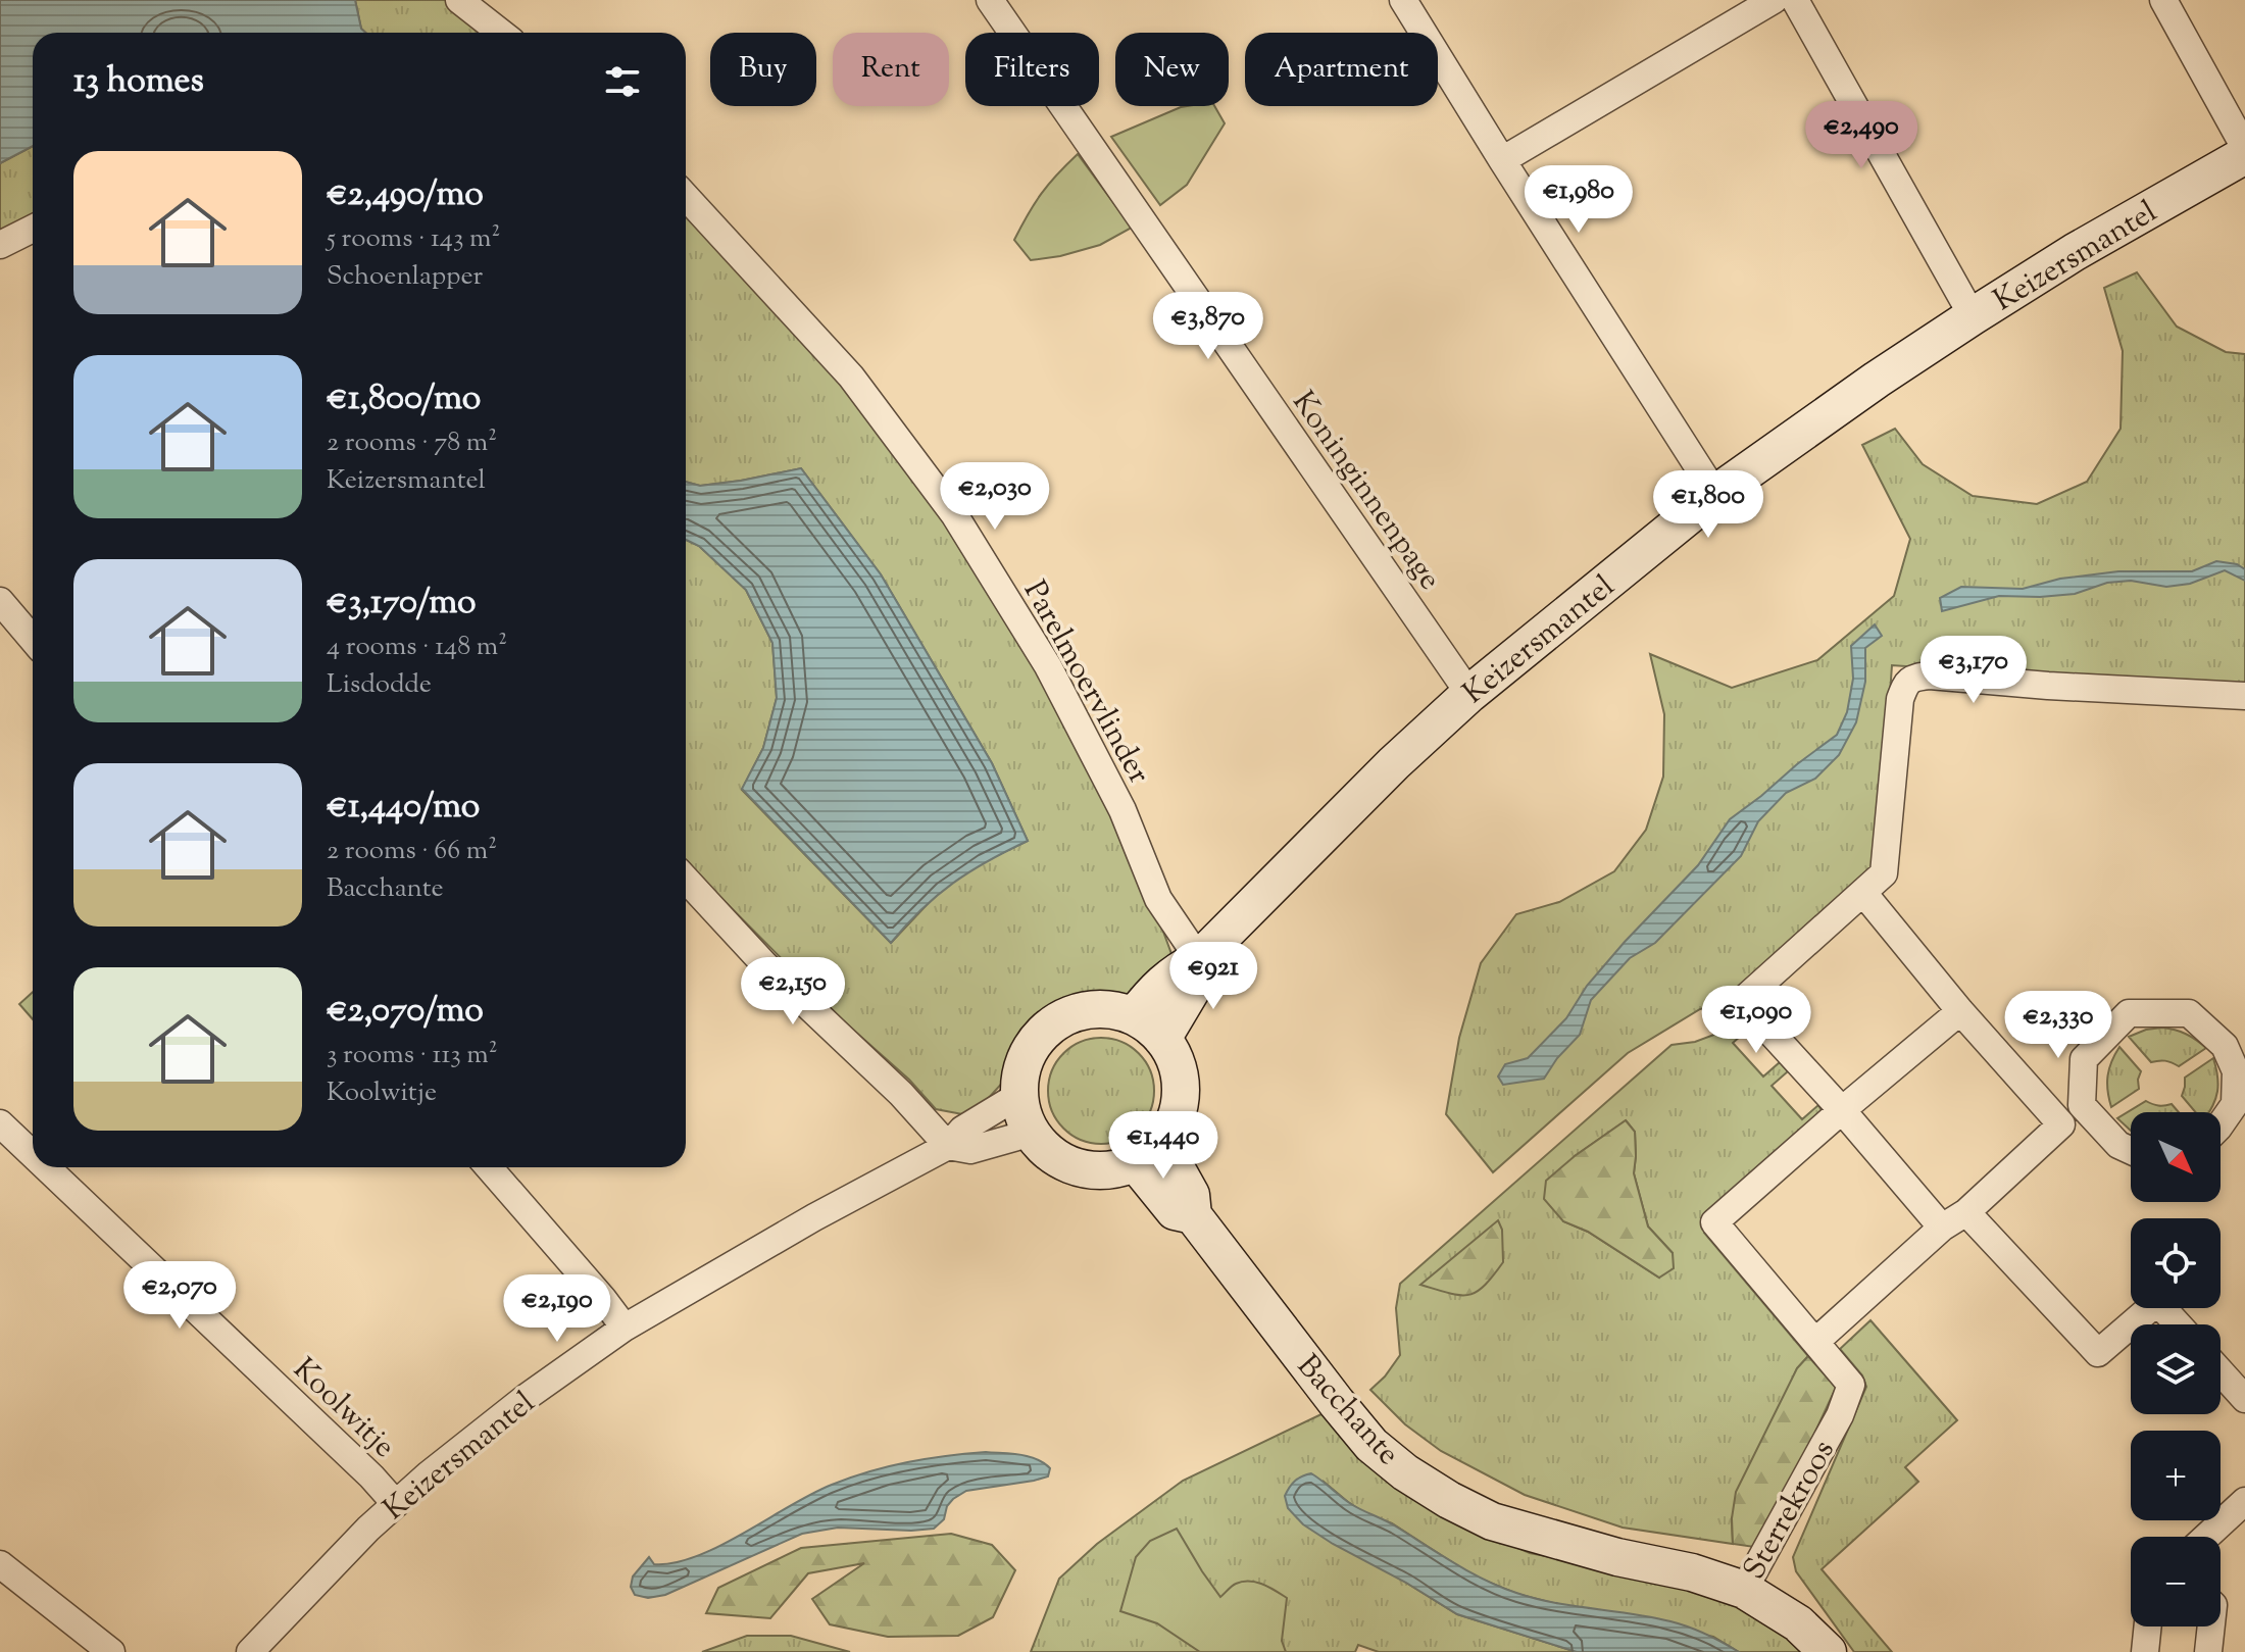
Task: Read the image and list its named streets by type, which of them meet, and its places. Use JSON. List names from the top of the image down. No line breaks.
{"streets":{"street":["Keizersmantel","Koninginnenpage","Parelmoervlinder","Koolwitje","Bacchante","Sterrekroos"]},"crossings":[["Keizersmantel","Koninginnenpage"],["Keizersmantel","Parelmoervlinder"],["Keizersmantel","Koolwitje"],["Keizersmantel","Bacchante"],["Bacchante","Sterrekroos"]],"north":"bottom right","page":{"chip":["Buy","Rent","Filters","New","Apartment"],"heading":"13 homes","price":["€2,490","€1,980","€3,870","€2,030","€1,800","€3,170","€921","€2,150","€1,090","€2,330","€1,440","€2,070","€2,190"],"list":[{"name":"€2,490/mo","note":"5 rooms · 143 m² · Schoenlapper"},{"name":"€1,800/mo","note":"2 rooms · 78 m² · Keizersmantel"},{"name":"€3,170/mo","note":"4 rooms · 148 m² · Lisdodde"},{"name":"€1,440/mo","note":"2 rooms · 66 m² · Bacchante"},{"name":"€2,070/mo","note":"3 rooms · 113 m² · Koolwitje"}],"map_buttons":["+","−"]}}
